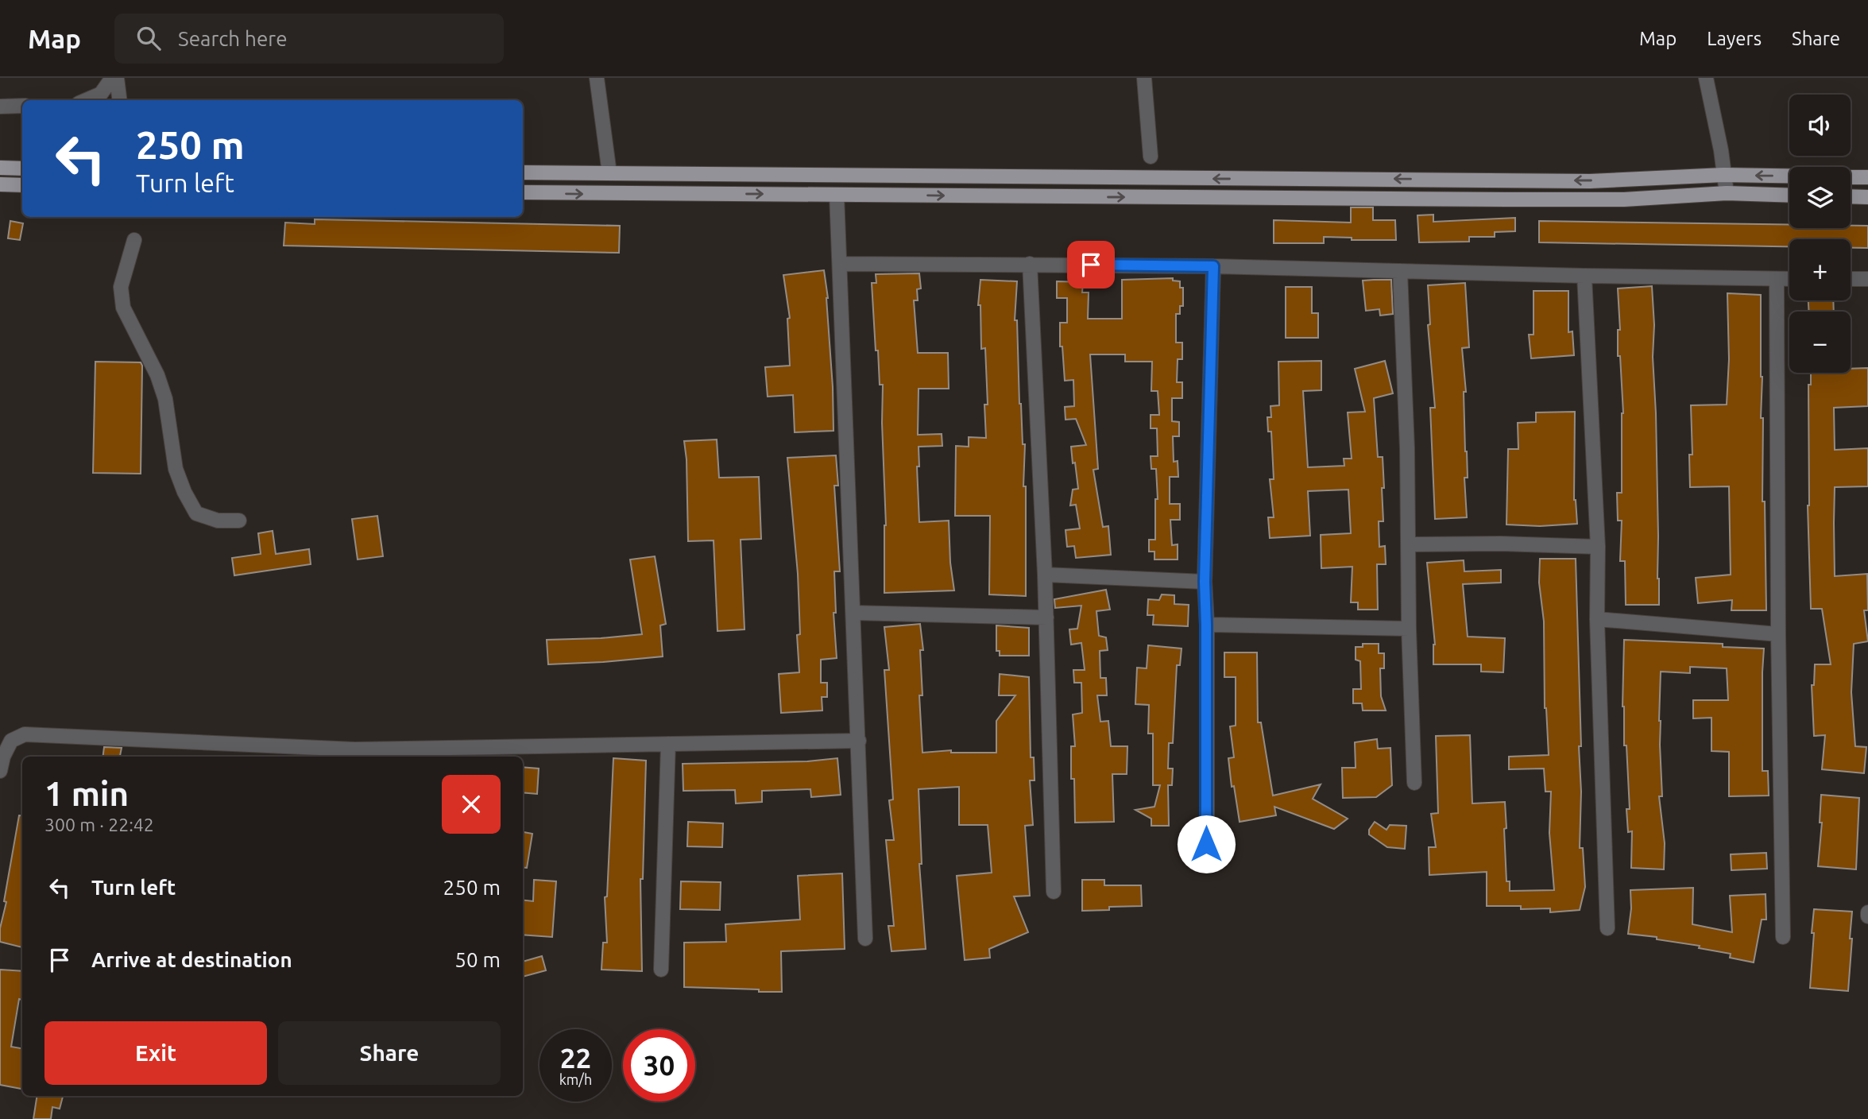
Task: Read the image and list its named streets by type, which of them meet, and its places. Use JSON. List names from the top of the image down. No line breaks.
{"page":{"header":"Map","search":"Search here","nav":["Map","Layers","Share"],"map_buttons":["+","−"],"turn":["250 m","Turn left"],"heading":["1 min","300 m · 22:42"],"list":[{"name":"Turn left","value":"250 m"},{"name":"Arrive at destination","value":"50 m"}],"buttons":["Exit","Share"],"speed":"22 km/h","limit":"30"}}
